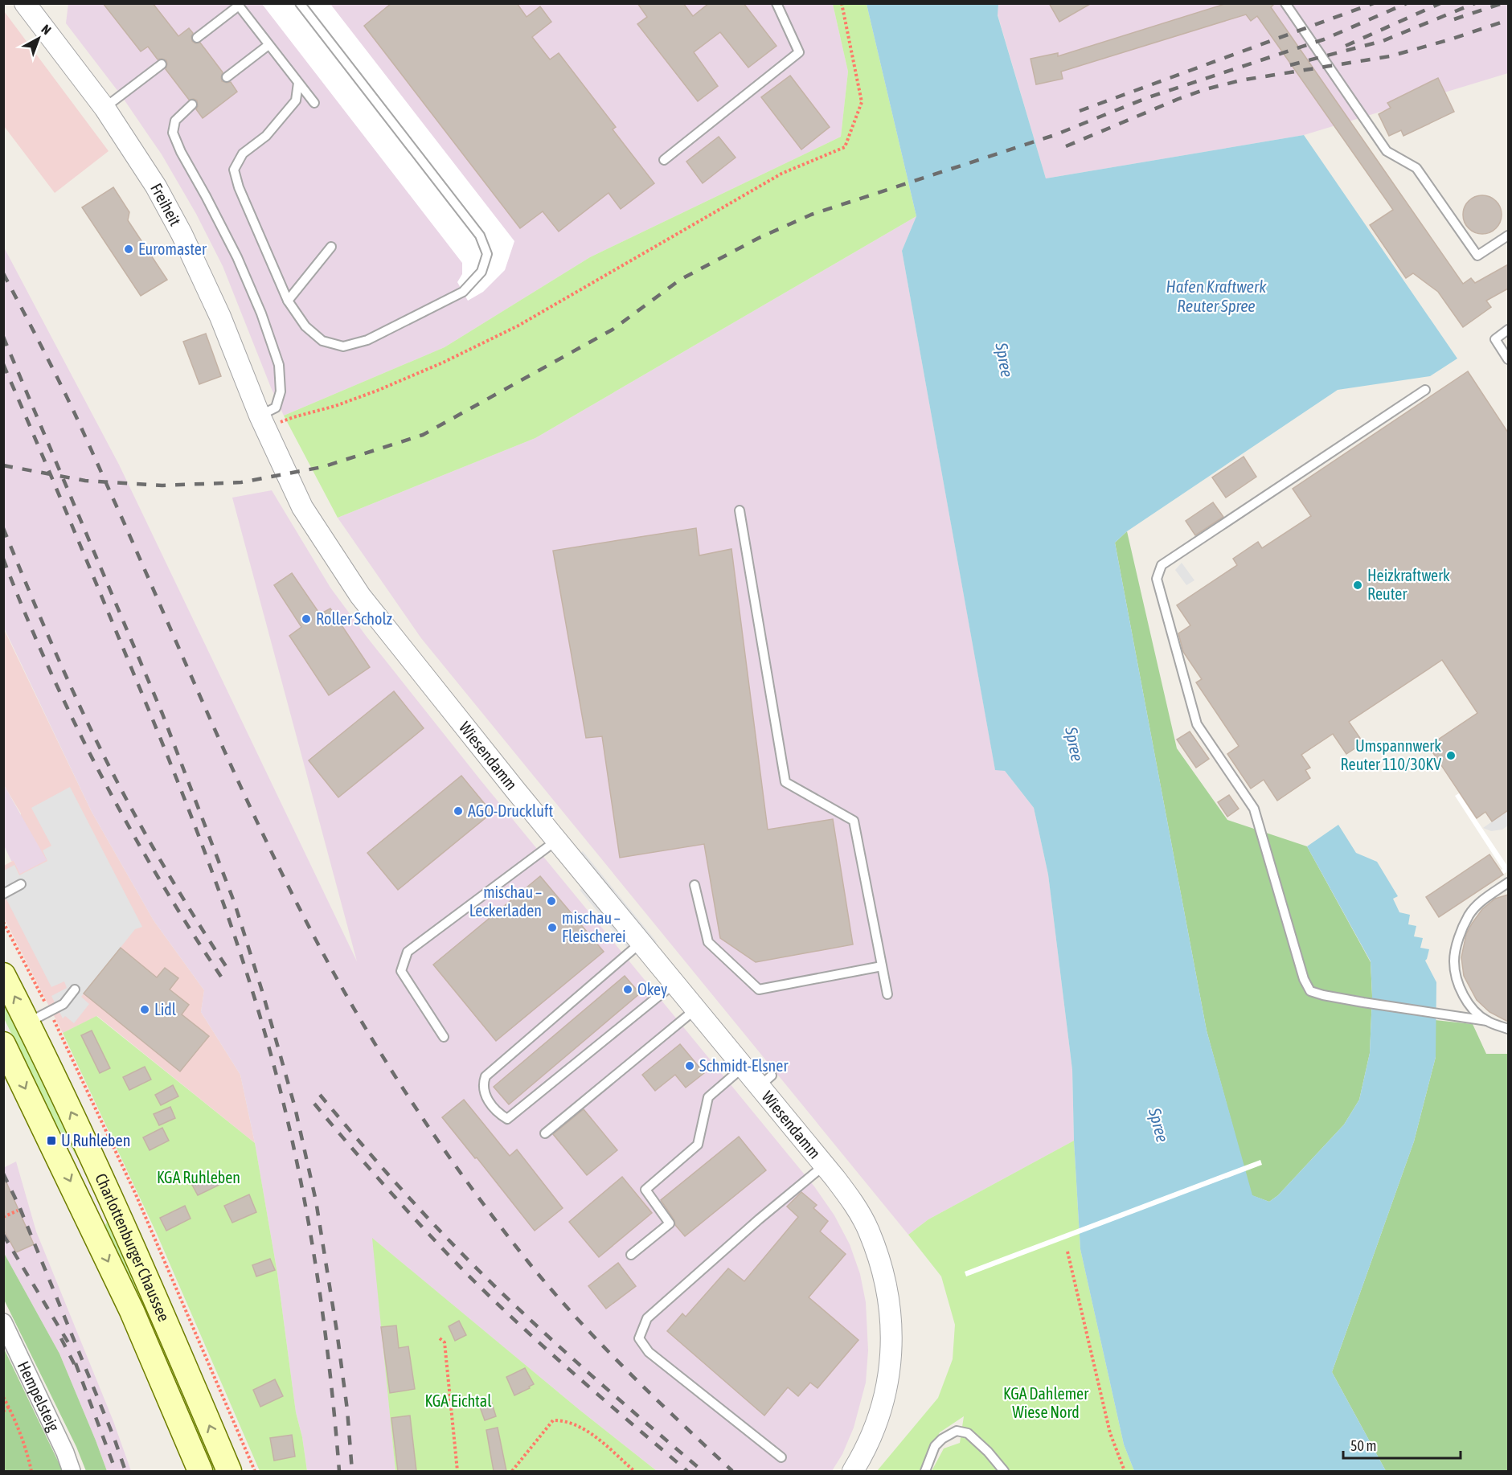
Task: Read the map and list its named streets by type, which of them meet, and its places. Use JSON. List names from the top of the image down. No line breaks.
{"streets":{"main road":["Charlottenburger Chaussee"],"street":["Freiheit","Wiesendamm","Hempelsteig"]},"crossings":[["Freiheit","Wiesendamm"]],"water":["Hafen Kraftwerk Reuter Spree","Spree"],"parks":["KGA Ruhleben","KGA Dahlemer Wiese Nord","KGA Eichtal"],"places":{"other":["Euromaster","Heizkraftwerk Reuter","Roller Scholz","Umspannwerk Reuter 110/30KV","AGO-Druckluft","mischau – Leckerladen","mischau – Fleischerei","Okey","Lidl","Schmidt-Elsner"],"transit":["U Ruhleben"]},"scale_bar":"50 m","north":"top right"}
